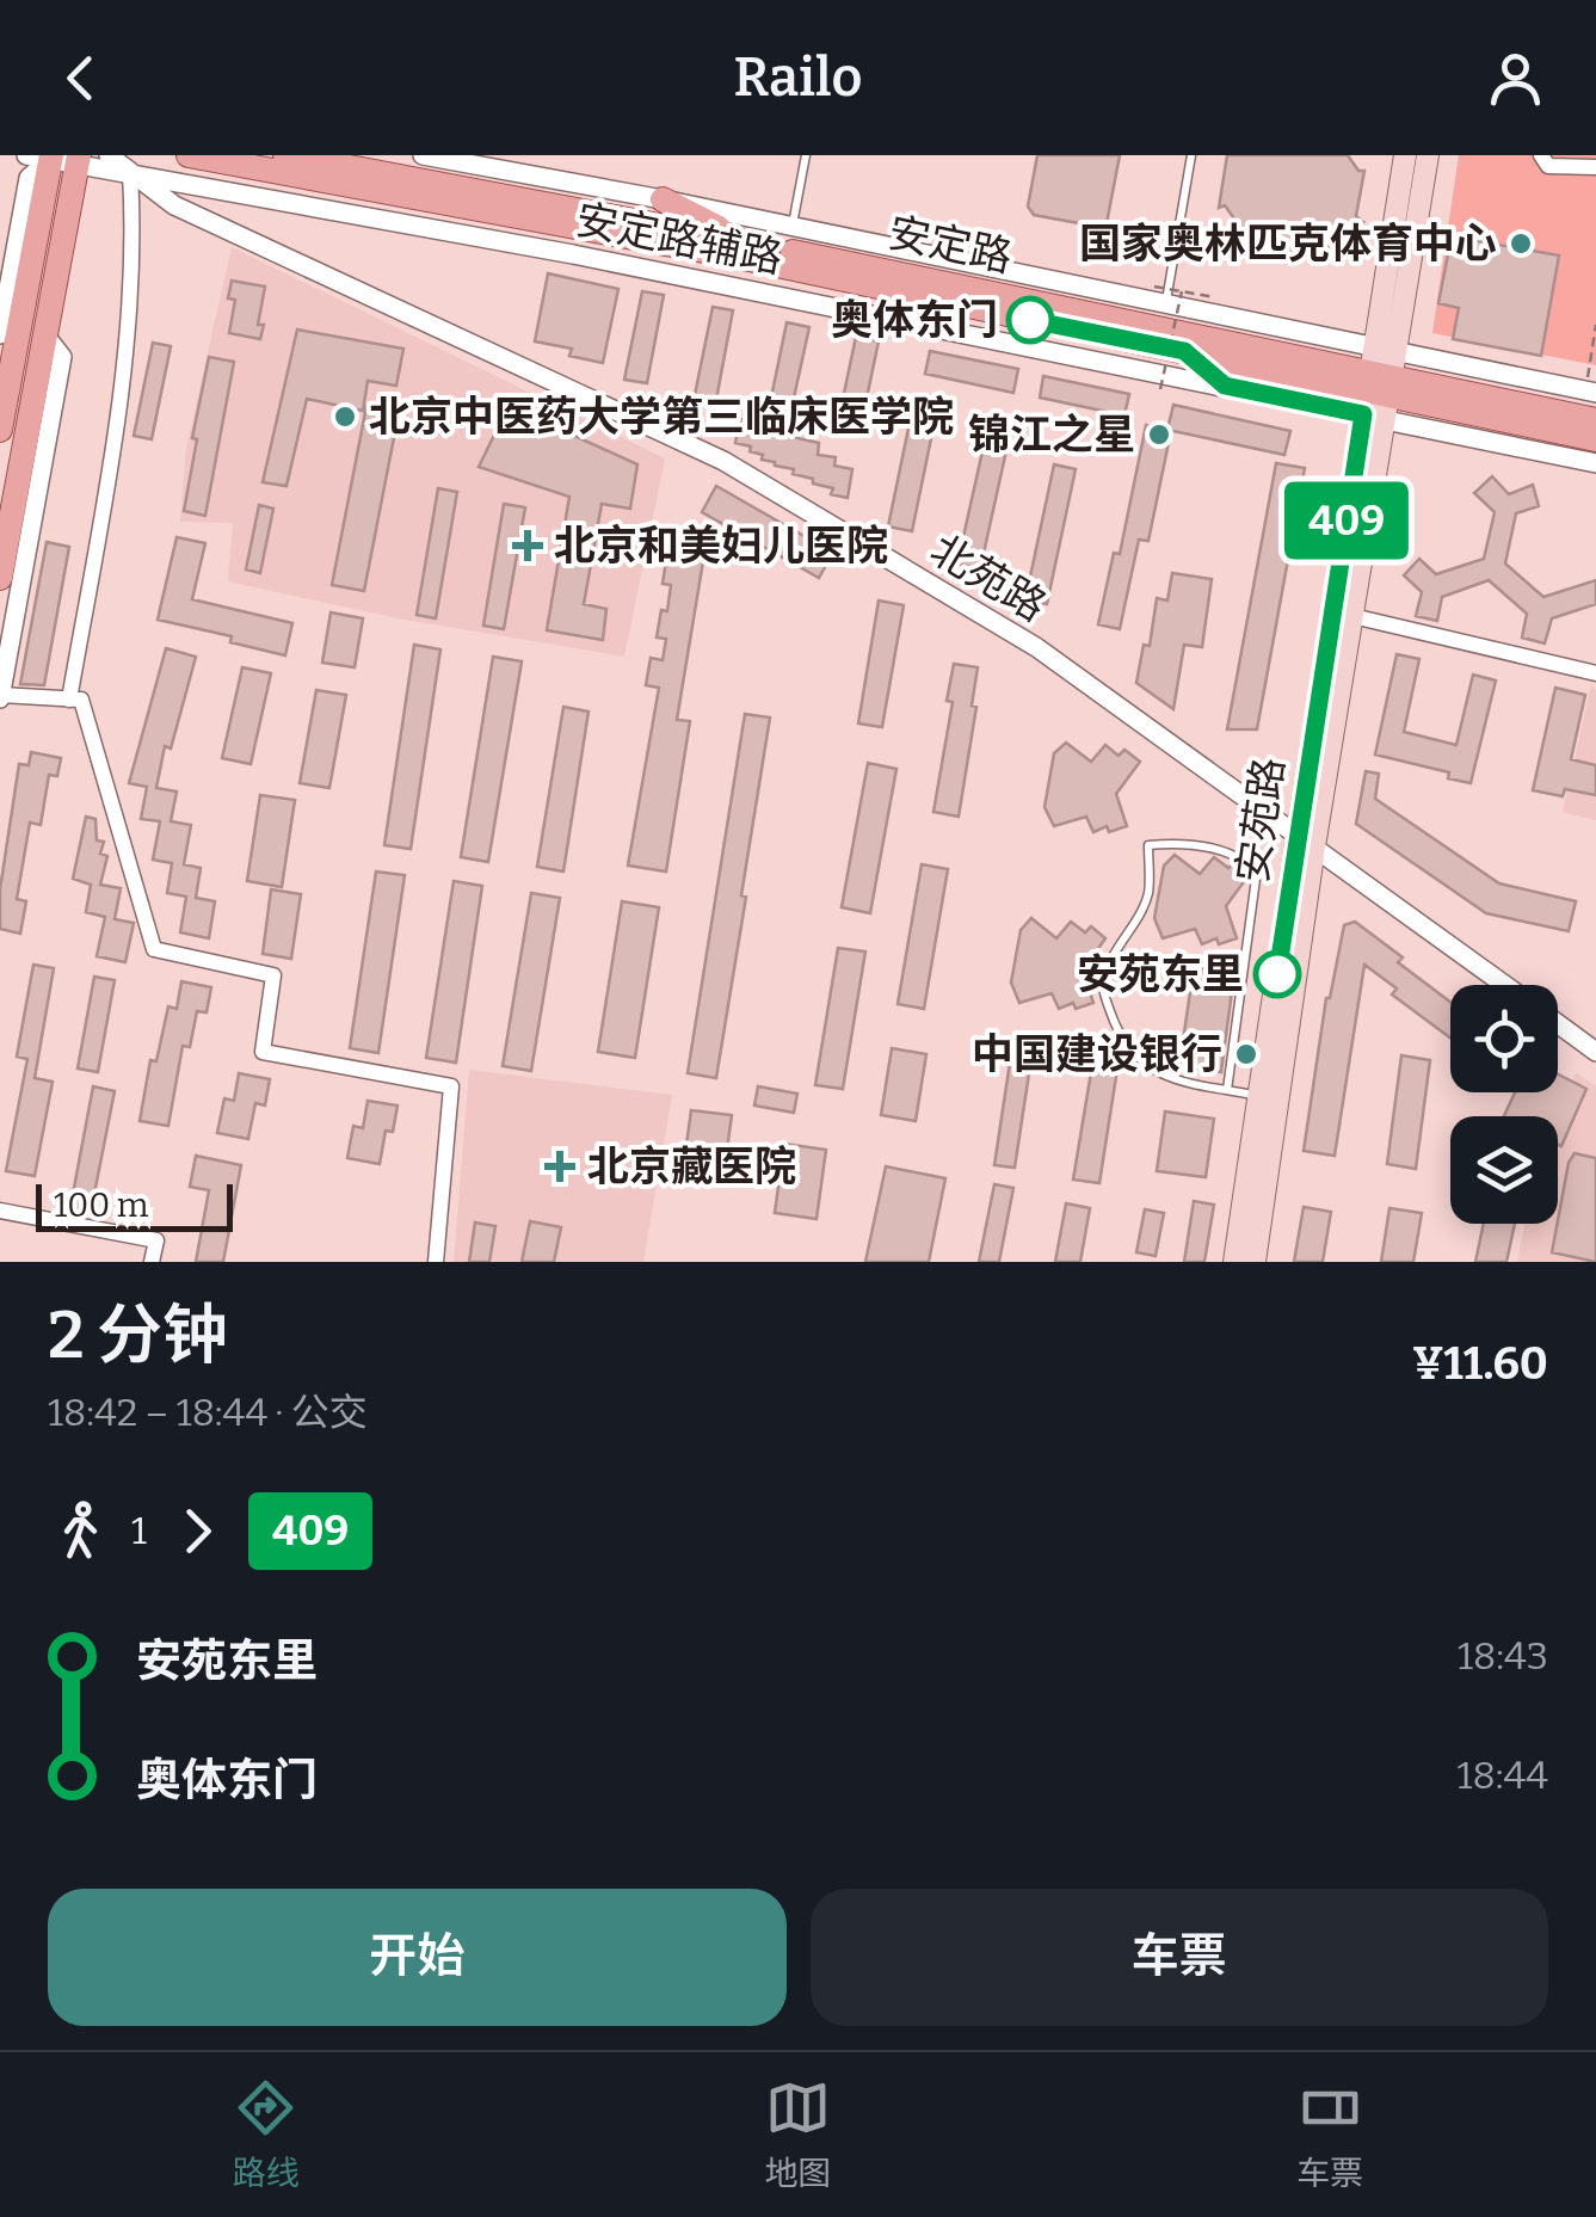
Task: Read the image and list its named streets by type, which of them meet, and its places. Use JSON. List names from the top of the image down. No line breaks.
{"streets":{"main road":["安定路","安苑路"],"street":["安定路辅路","北苑路"]},"crossings":[["安定路辅路","安定路"],["安定路辅路","北苑路"],["安定路辅路","安苑路"],["安定路","安苑路"],["北苑路","安苑路"]],"places":{"other":["国家奥林匹克体育中心","奥体东门","北京中医药大学第三临床医学院","锦江之星","安苑东里","中国建设银行"],"health":["北京和美妇儿医院","北京藏医院"]},"lines":["bus line 409"],"scale_bar":"100 m","page":{"header":"Railo","on_map":"409","scale":"100 m","heading":["2 分钟","18:42 – 18:44 · 公交","¥11.60"],"legs":["1","409"],"list":[{"name":"安苑东里","value":"18:43"},{"name":"奥体东门","value":"18:44"}],"buttons":["开始","车票"],"tabs":["路线","地图","车票"]}}
